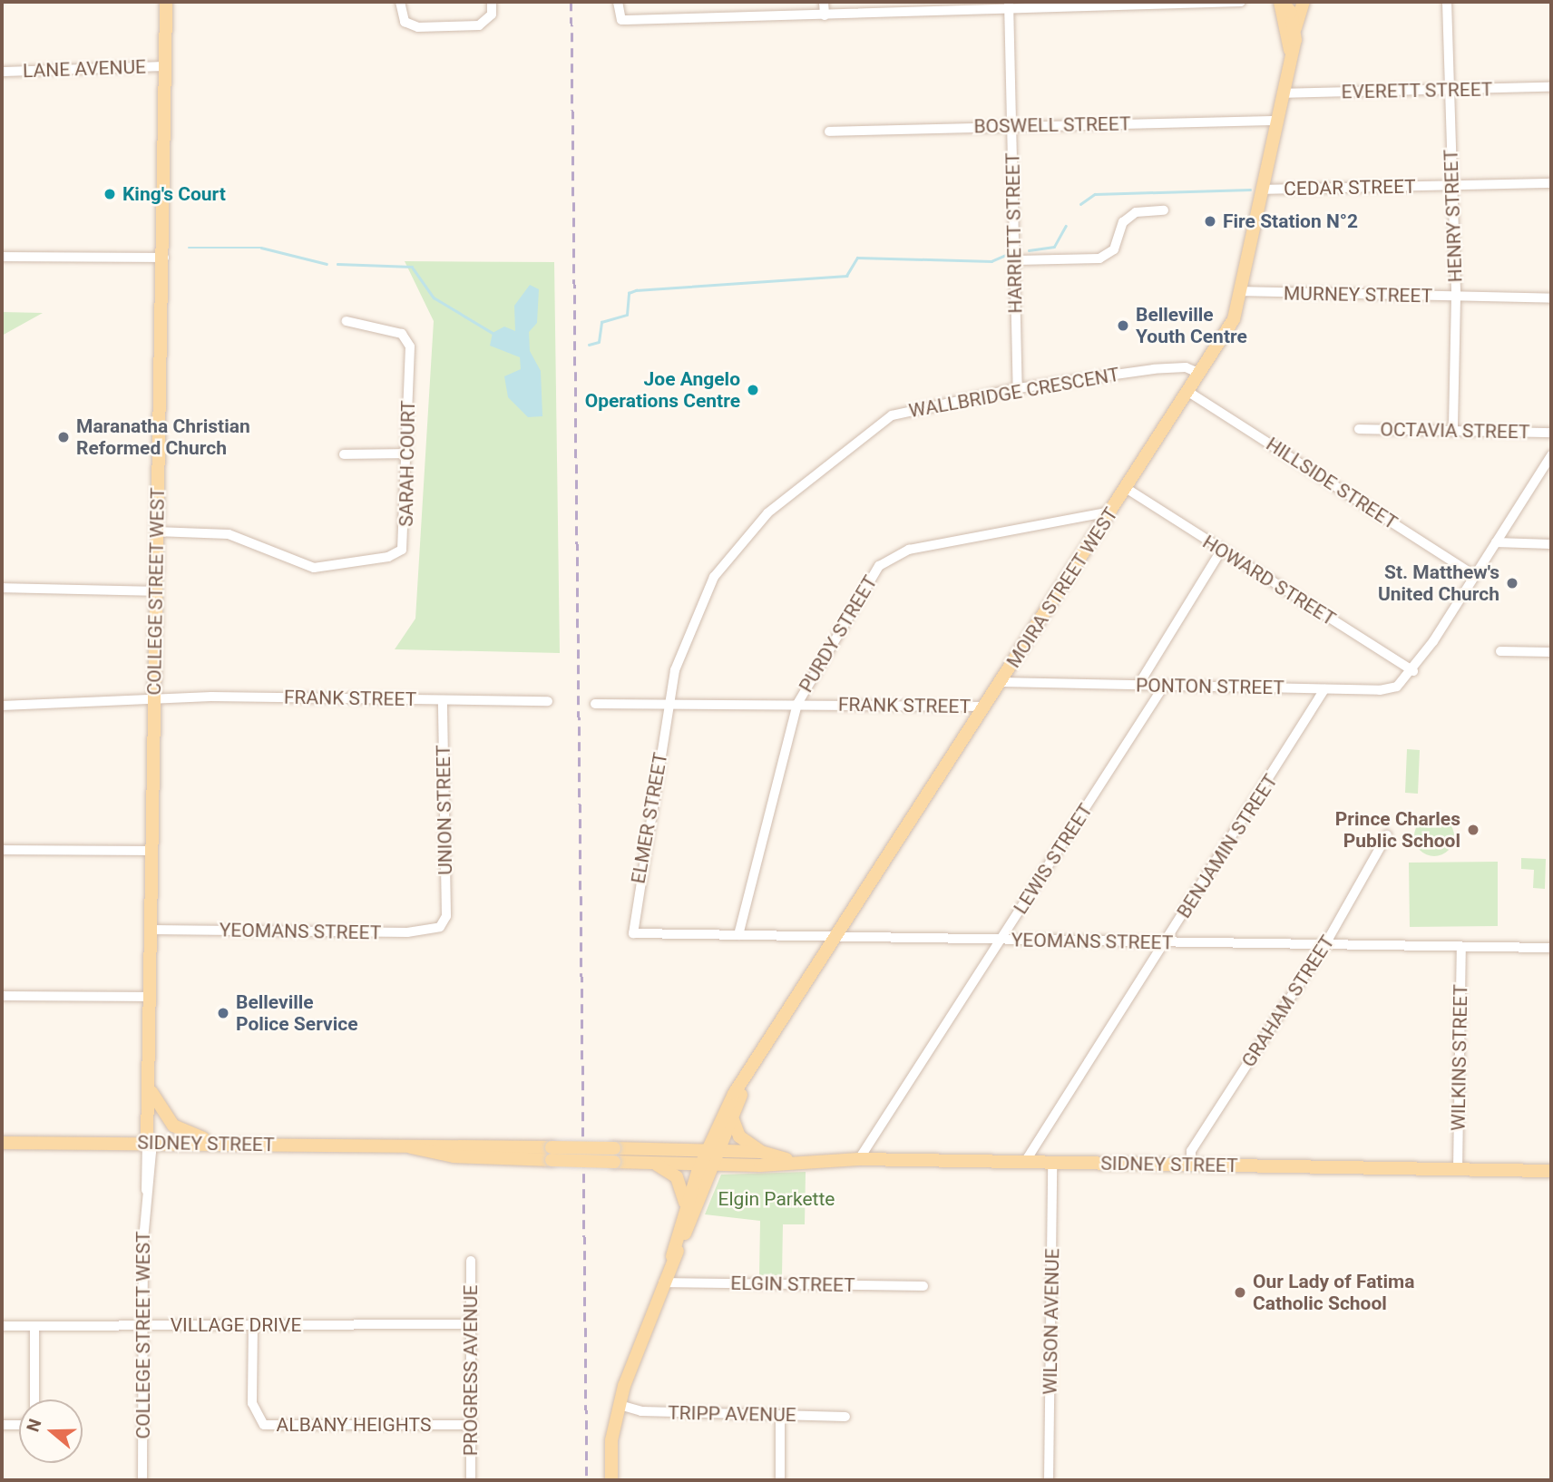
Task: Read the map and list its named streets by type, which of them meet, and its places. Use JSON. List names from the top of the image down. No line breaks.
{"streets":{"main road":["MOIRA STREET WEST","COLLEGE STREET WEST","SIDNEY STREET"],"street":["LANE AVENUE","EVERETT STREET","BOSWELL STREET","CEDAR STREET","HENRY STREET","HARRIETT STREET","MURNEY STREET","WALLBRIDGE CRESCENT","OCTAVIA STREET","SARAH COURT","HILLSIDE STREET","HOWARD STREET","PURDY STREET","PONTON STREET","FRANK STREET","UNION STREET","ELMER STREET","BENJAMIN STREET","LEWIS STREET","YEOMANS STREET","GRAHAM STREET","WILKINS STREET","ELGIN STREET","WILSON AVENUE","VILLAGE DRIVE","PROGRESS AVENUE","TRIPP AVENUE","ALBANY HEIGHTS"]},"crossings":[["LANE AVENUE","COLLEGE STREET WEST"],["EVERETT STREET","HENRY STREET"],["EVERETT STREET","MOIRA STREET WEST"],["BOSWELL STREET","HARRIETT STREET"],["BOSWELL STREET","MOIRA STREET WEST"],["CEDAR STREET","HENRY STREET"],["CEDAR STREET","MOIRA STREET WEST"],["HENRY STREET","MURNEY STREET"],["HENRY STREET","OCTAVIA STREET"],["HARRIETT STREET","WALLBRIDGE CRESCENT"],["MURNEY STREET","MOIRA STREET WEST"],["WALLBRIDGE CRESCENT","HILLSIDE STREET"],["WALLBRIDGE CRESCENT","MOIRA STREET WEST"],["WALLBRIDGE CRESCENT","FRANK STREET"],["WALLBRIDGE CRESCENT","ELMER STREET"],["SARAH COURT","COLLEGE STREET WEST"],["HILLSIDE STREET","MOIRA STREET WEST"],["HOWARD STREET","MOIRA STREET WEST"],["HOWARD STREET","PONTON STREET"],["MOIRA STREET WEST","PURDY STREET"],["MOIRA STREET WEST","PONTON STREET"],["MOIRA STREET WEST","FRANK STREET"],["MOIRA STREET WEST","YEOMANS STREET"],["MOIRA STREET WEST","SIDNEY STREET"],["MOIRA STREET WEST","ELGIN STREET"],["MOIRA STREET WEST","TRIPP AVENUE"],["COLLEGE STREET WEST","FRANK STREET"],["COLLEGE STREET WEST","YEOMANS STREET"],["COLLEGE STREET WEST","SIDNEY STREET"],["COLLEGE STREET WEST","VILLAGE DRIVE"],["PURDY STREET","FRANK STREET"],["PURDY STREET","YEOMANS STREET"],["PONTON STREET","BENJAMIN STREET"],["PONTON STREET","LEWIS STREET"],["FRANK STREET","UNION STREET"],["FRANK STREET","ELMER STREET"],["UNION STREET","YEOMANS STREET"],["ELMER STREET","YEOMANS STREET"],["BENJAMIN STREET","YEOMANS STREET"],["BENJAMIN STREET","SIDNEY STREET"],["LEWIS STREET","YEOMANS STREET"],["LEWIS STREET","SIDNEY STREET"],["YEOMANS STREET","GRAHAM STREET"],["YEOMANS STREET","WILKINS STREET"],["GRAHAM STREET","SIDNEY STREET"],["WILKINS STREET","SIDNEY STREET"],["SIDNEY STREET","WILSON AVENUE"],["VILLAGE DRIVE","PROGRESS AVENUE"],["VILLAGE DRIVE","ALBANY HEIGHTS"],["PROGRESS AVENUE","ALBANY HEIGHTS"]],"parks":["Elgin Parkette"],"places":["King's Court","Fire Station N°2","Belleville Youth Centre","Joe Angelo Operations Centre","Maranatha Christian Reformed Church","St. Matthew's United Church","Prince Charles Public School","Belleville Police Service","Our Lady of Fatima Catholic School"],"north":"left"}
